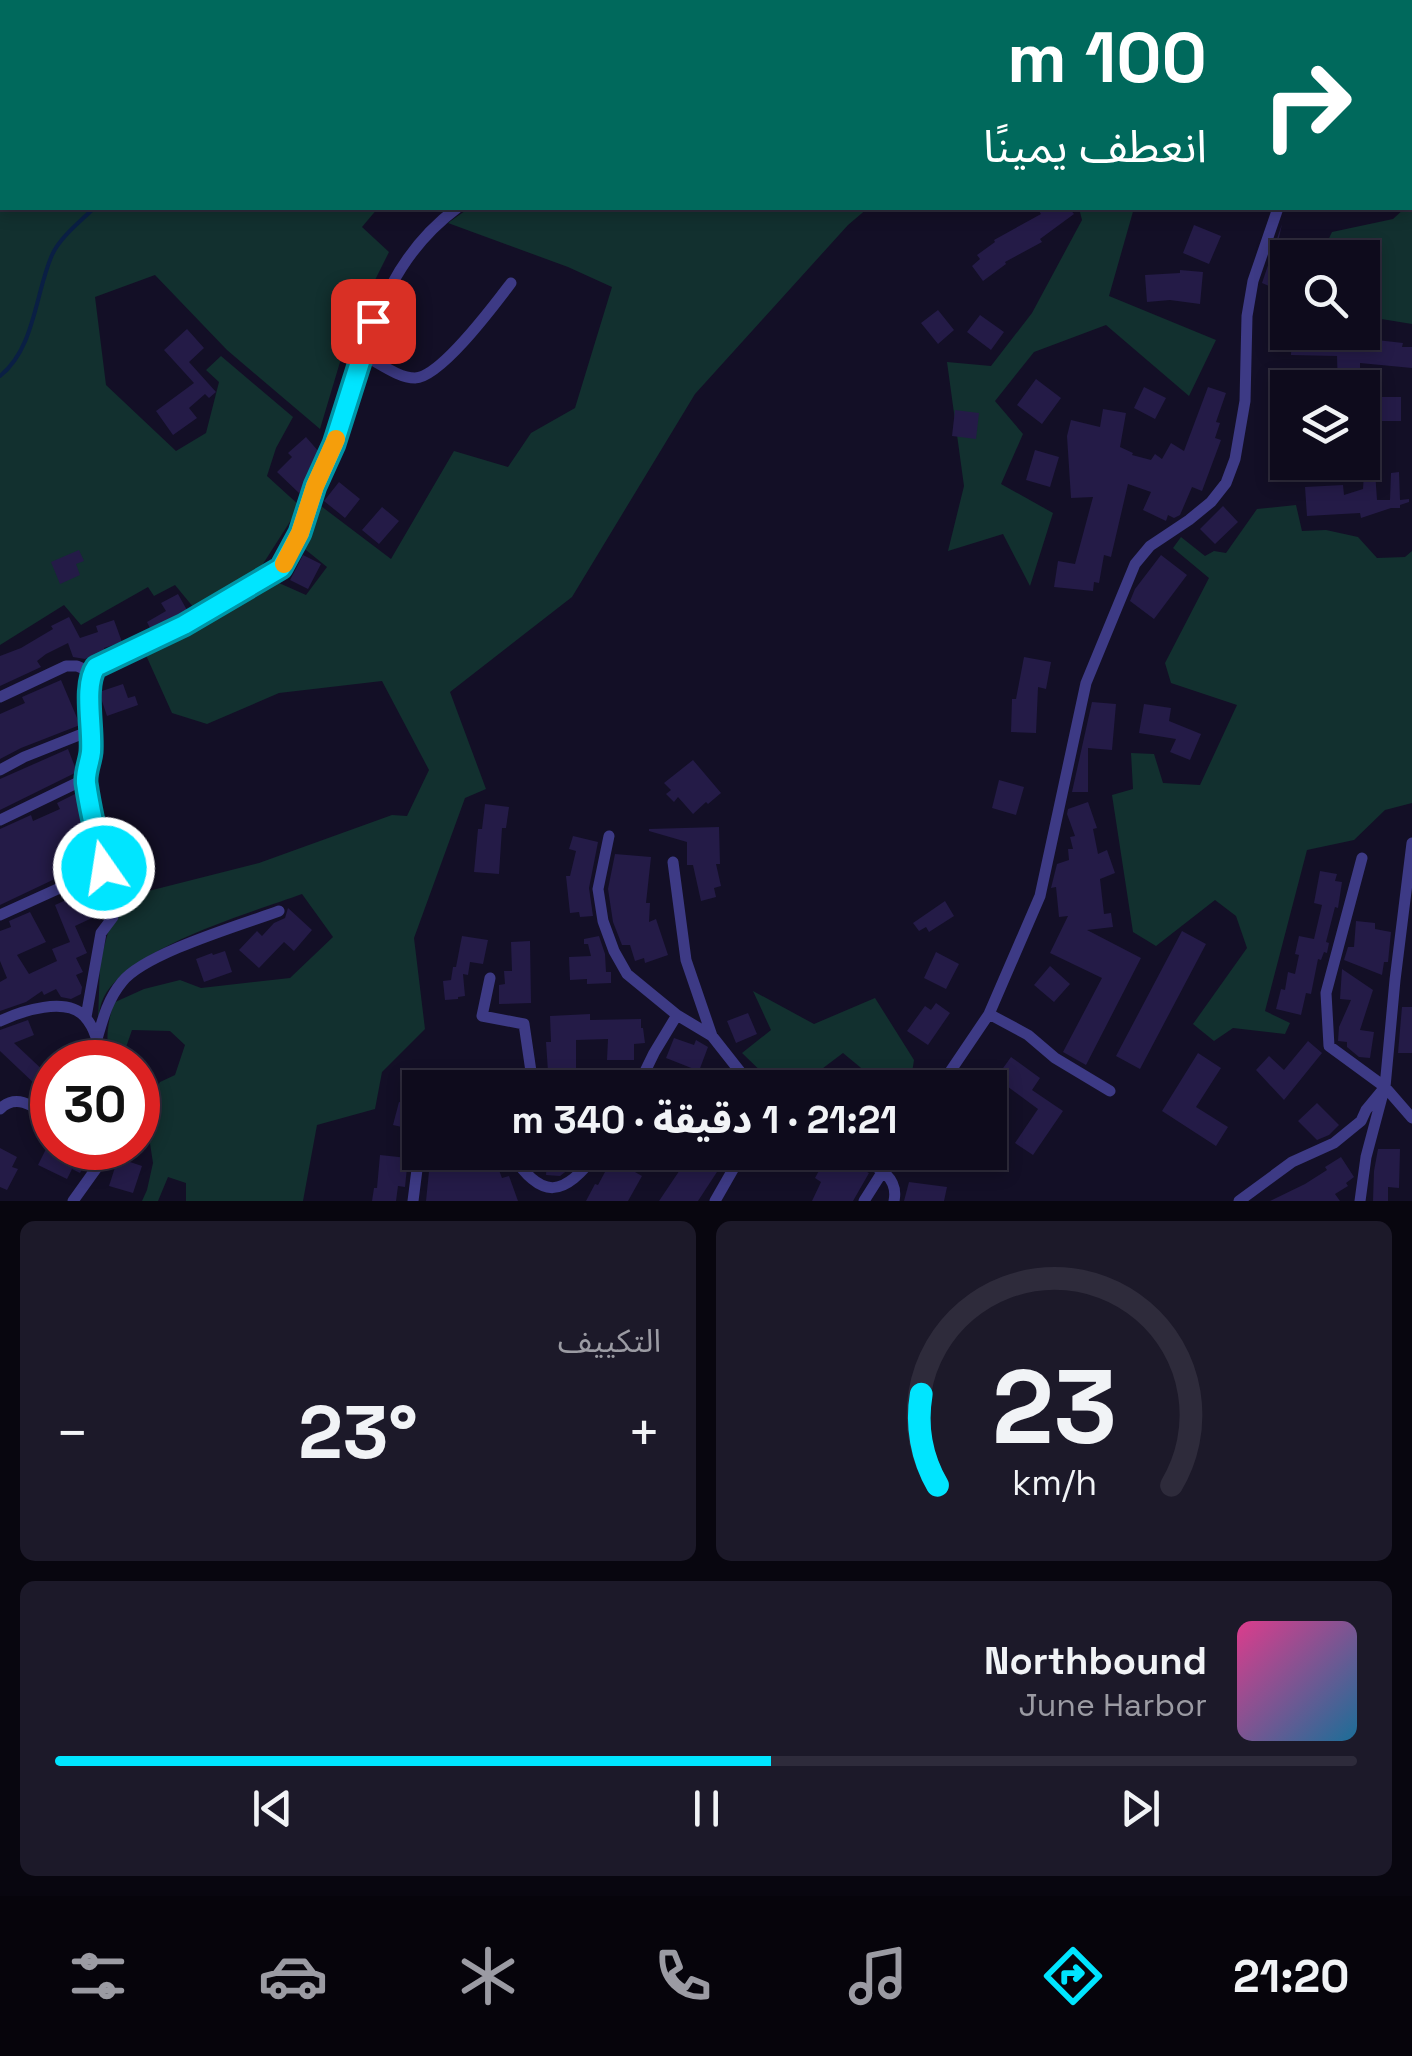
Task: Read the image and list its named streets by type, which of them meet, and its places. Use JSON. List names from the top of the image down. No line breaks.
{"page":{"turn":["100 m","انعطف يمينًا"],"limit":"30","trip":"21:21 · 1 دقيقة · 340 m","tile":"التكييف","heat":["−","23°","+"],"song":["Northbound","June Harbor"],"tabs":"21:20","gauge":["23","km/h"]}}
